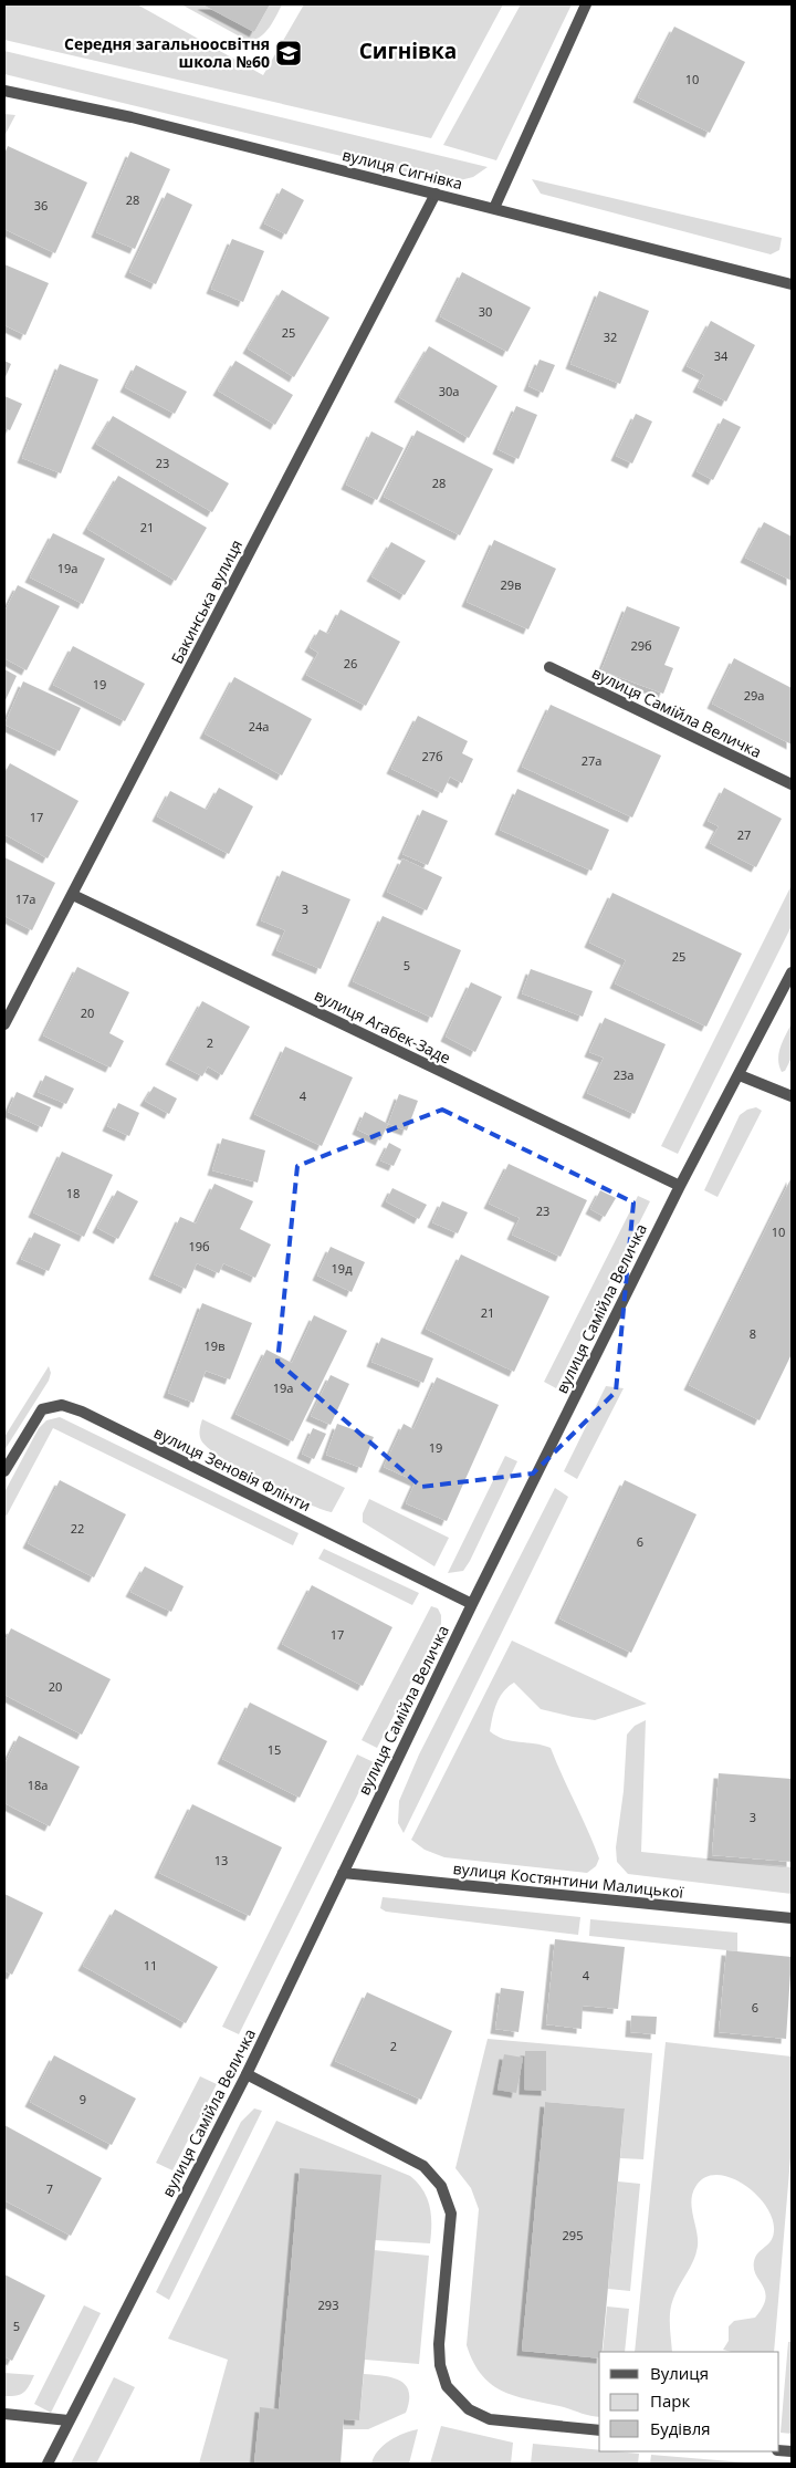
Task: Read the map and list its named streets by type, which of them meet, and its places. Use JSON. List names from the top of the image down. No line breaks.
{"streets":{"street":["вулиця Сигнівка","Бакинська вулиця","вулиця Самійла Величка","вулиця Агабек-Заде","вулиця Зеновія Флінти","вулиця Костянтини Малицької"]},"crossings":[["вулиця Сигнівка","Бакинська вулиця"],["Бакинська вулиця","вулиця Агабек-Заде"],["вулиця Самійла Величка","вулиця Агабек-Заде"],["вулиця Самійла Величка","вулиця Зеновія Флінти"],["вулиця Самійла Величка","вулиця Костянтини Малицької"]],"districts":["Сигнівка"],"places":{"school or university":["Середня загальноосвітня школа №60"]},"house_numbers":["10","28","36","30","25","32","34","30а","23","28","21","19а","29в","29б","26","19","29а","24а","27б","27а","17","27","17а","3","25","5","20","2","23а","4","18","23","10","19б","19д","21","8","19в","19а","19","22","6","17","20","15","18а","3","13","11","4","6","2","9","7","295","293","5"],"legend":["Вулиця","Парк","Будівля"]}
